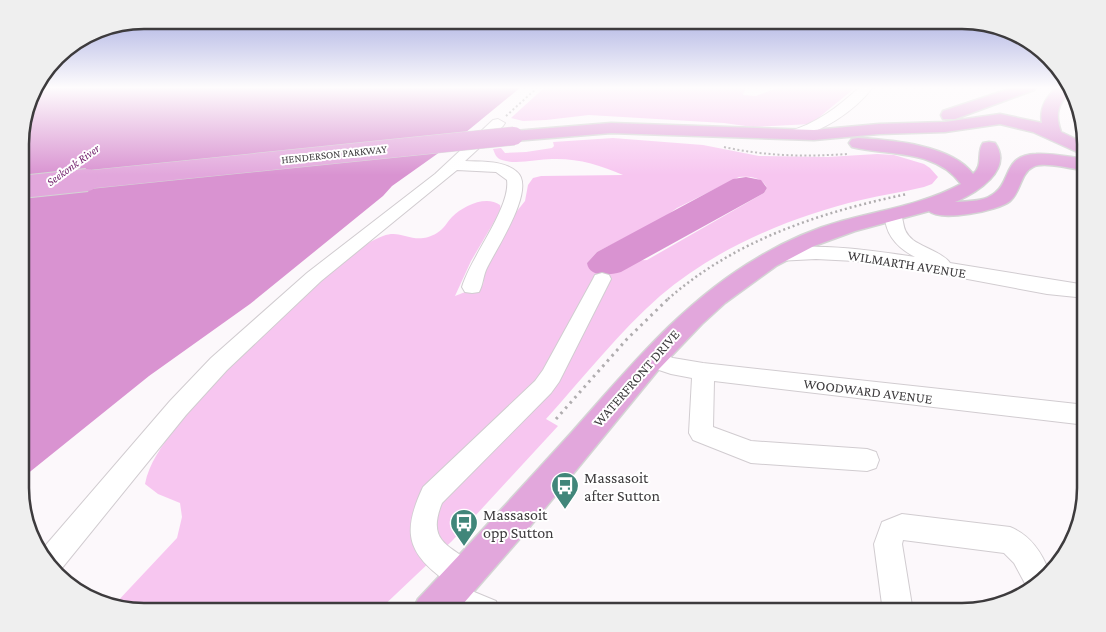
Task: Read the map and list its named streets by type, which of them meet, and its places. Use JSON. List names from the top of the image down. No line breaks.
{"streets":{"main road":["HENDERSON PARKWAY","WATERFRONT DRIVE"],"street":["WILMARTH AVENUE","WOODWARD AVENUE"]},"crossings":[["HENDERSON PARKWAY","WATERFRONT DRIVE"],["WILMARTH AVENUE","WATERFRONT DRIVE"],["WATERFRONT DRIVE","WOODWARD AVENUE"]],"water":["Seekonk River"],"places":{"bus stop":["Massasoit after Sutton","Massasoit opp Sutton"]}}
